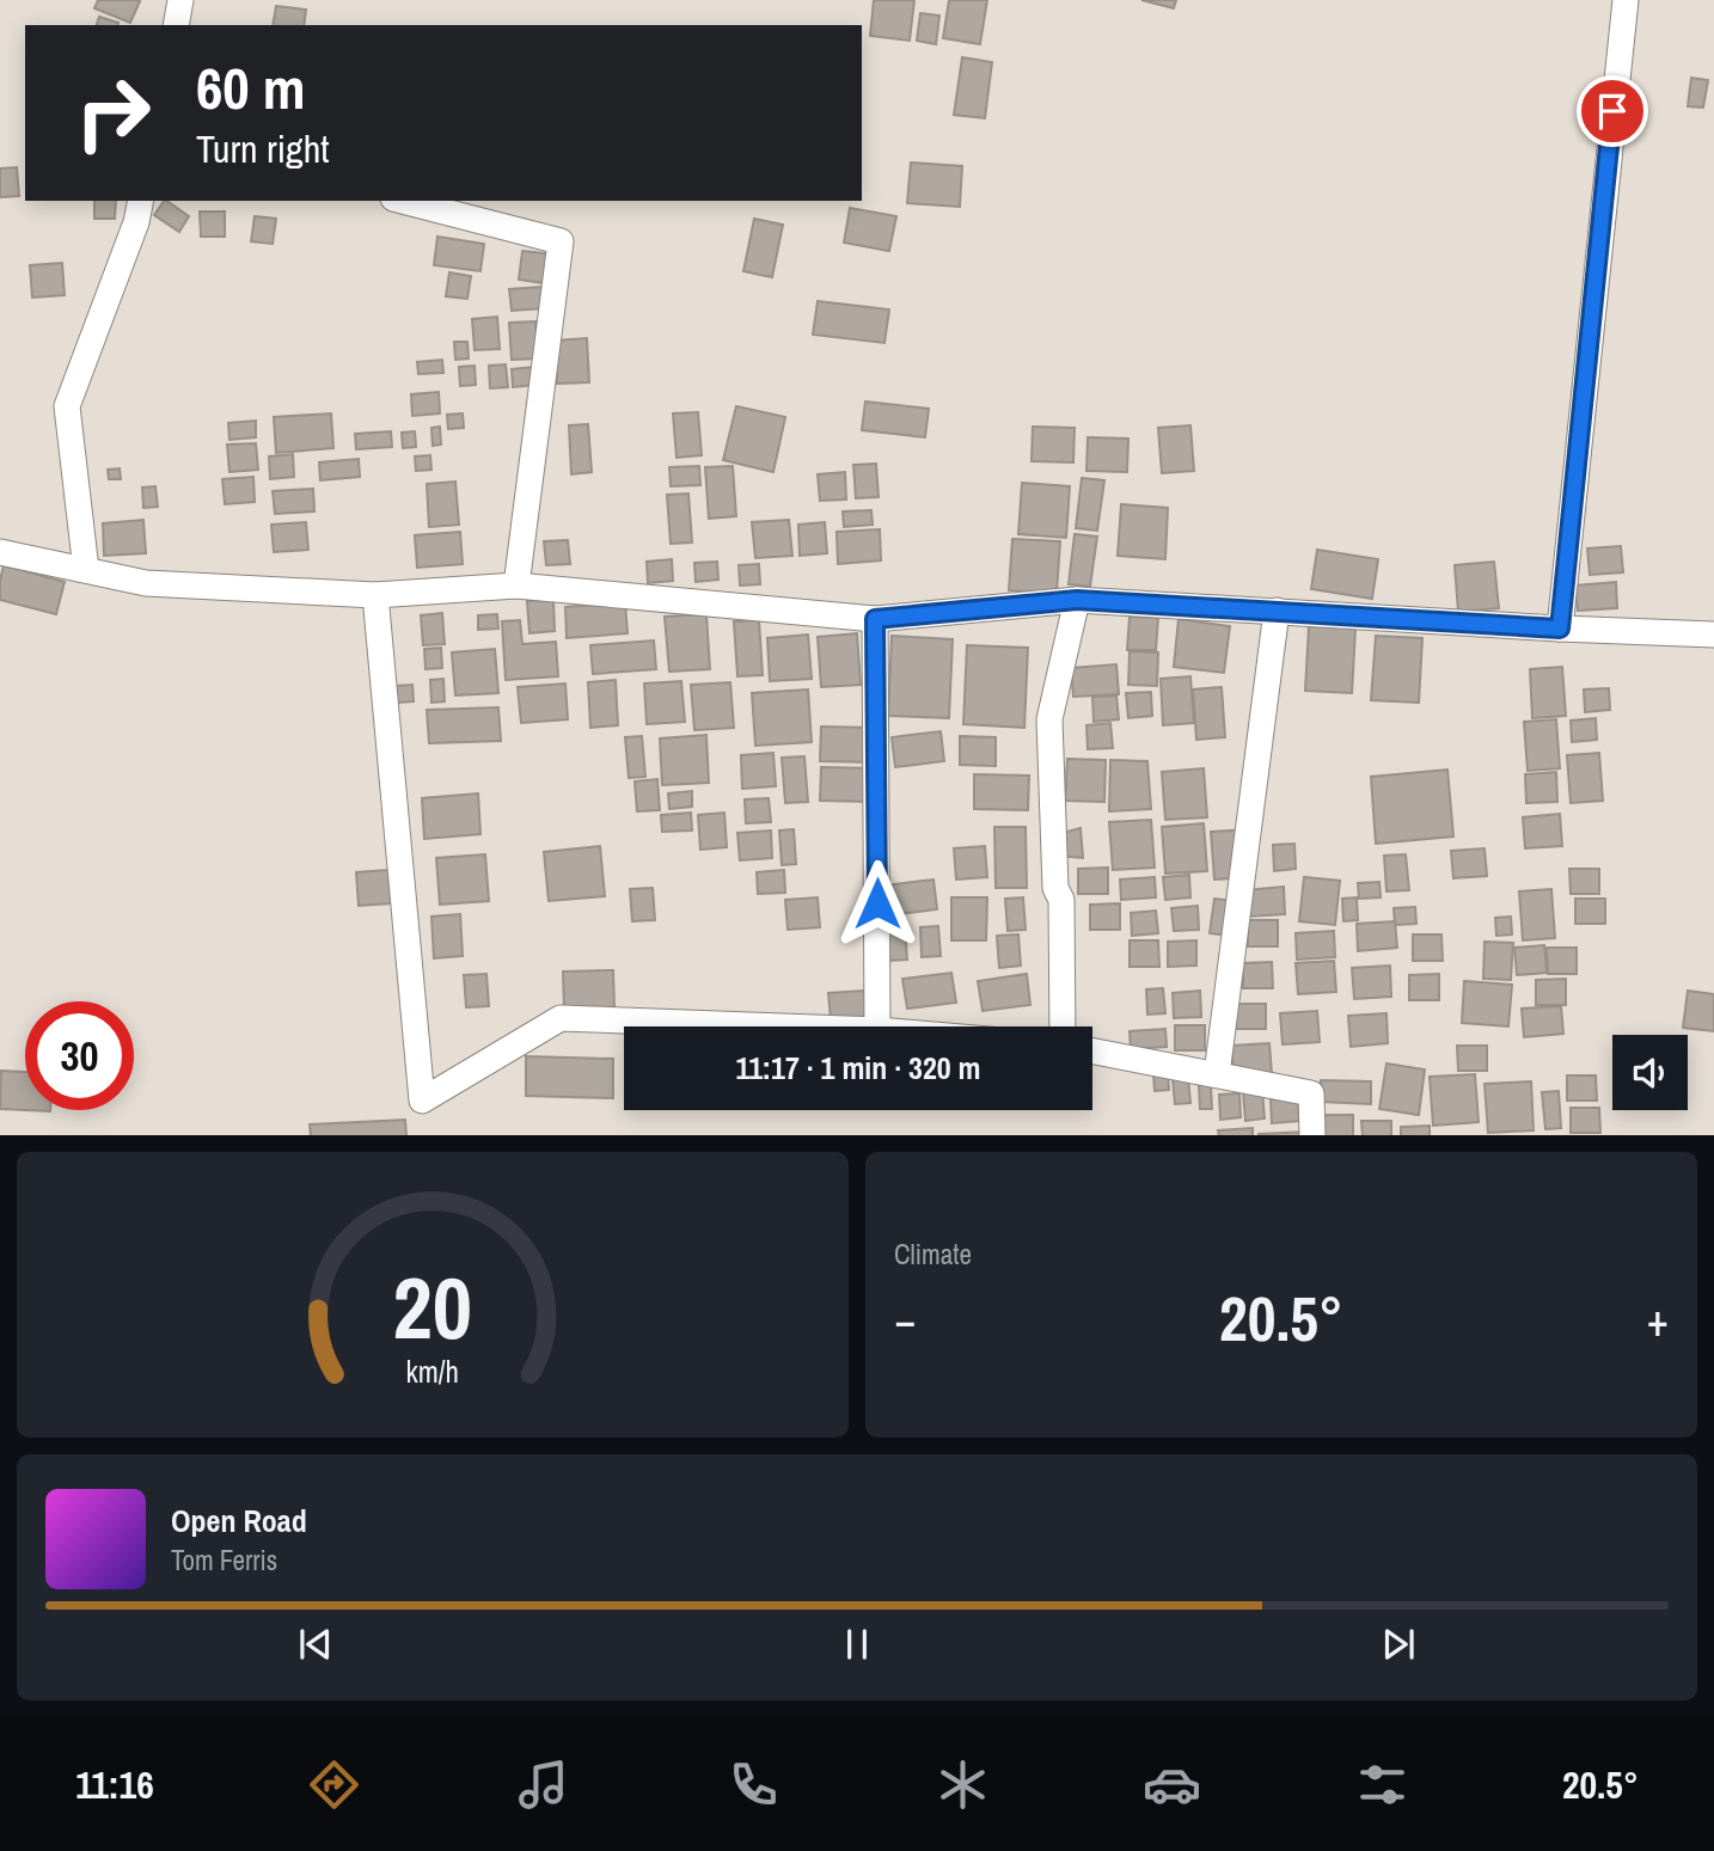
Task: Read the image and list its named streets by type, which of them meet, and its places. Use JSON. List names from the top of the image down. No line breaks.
{"page":{"turn":["60 m","Turn right"],"limit":"30","trip":"11:17 · 1 min · 320 m","tile":"Climate","heat":["−","20.5°","+"],"song":["Open Road","Tom Ferris"],"tabs":["11:16","20.5°"],"gauge":["20","km/h"]}}
